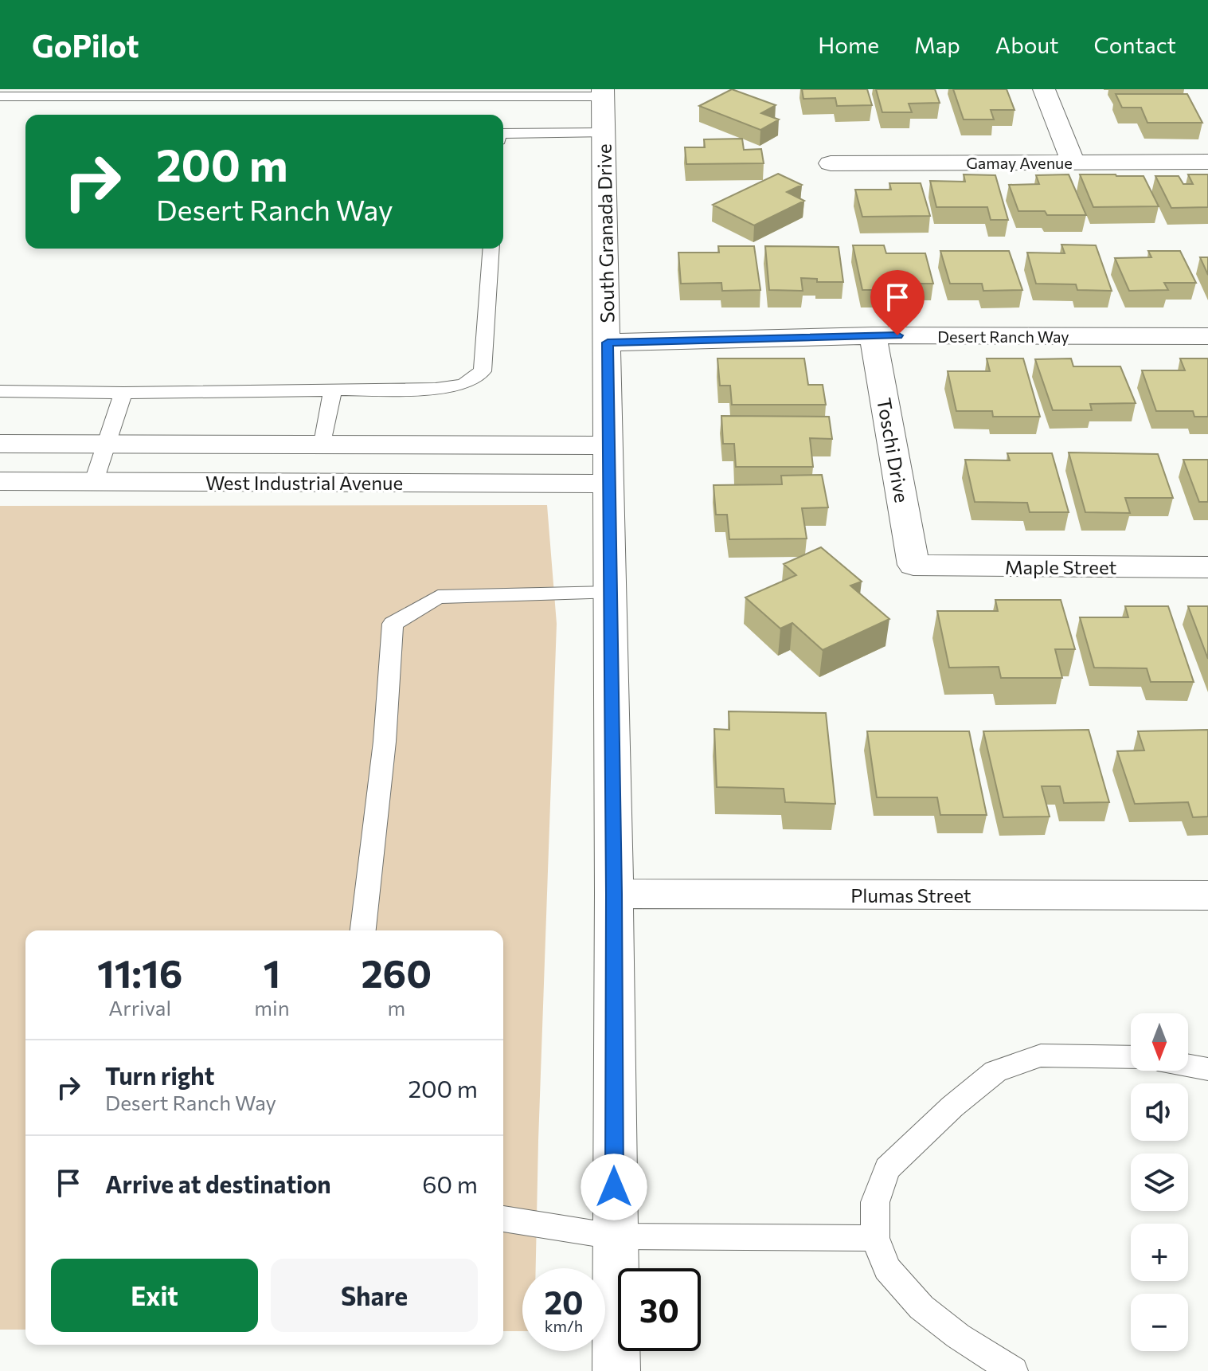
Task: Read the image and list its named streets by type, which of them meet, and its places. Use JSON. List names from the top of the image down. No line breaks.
{"streets":{"street":["Gamay Avenue","South Granada Drive","Desert Ranch Way","Toschi Drive","West Industrial Avenue","Maple Street","Plumas Street"]},"crossings":[["South Granada Drive","Desert Ranch Way"],["South Granada Drive","West Industrial Avenue"],["South Granada Drive","Plumas Street"],["Desert Ranch Way","Toschi Drive"],["Toschi Drive","Maple Street"]],"north":"bottom","page":{"header":"GoPilot","nav":["Home","Map","About","Contact"],"turn":["200 m","Desert Ranch Way"],"eta":["11:16","Arrival","1","min","260","m"],"map_buttons":["+","−"],"list":[{"name":"Turn right","note":"Desert Ranch Way","value":"200 m"},{"name":"Arrive at destination","value":"60 m"}],"buttons":["Exit","Share"],"speed":"20 km/h","limit":"30"}}
